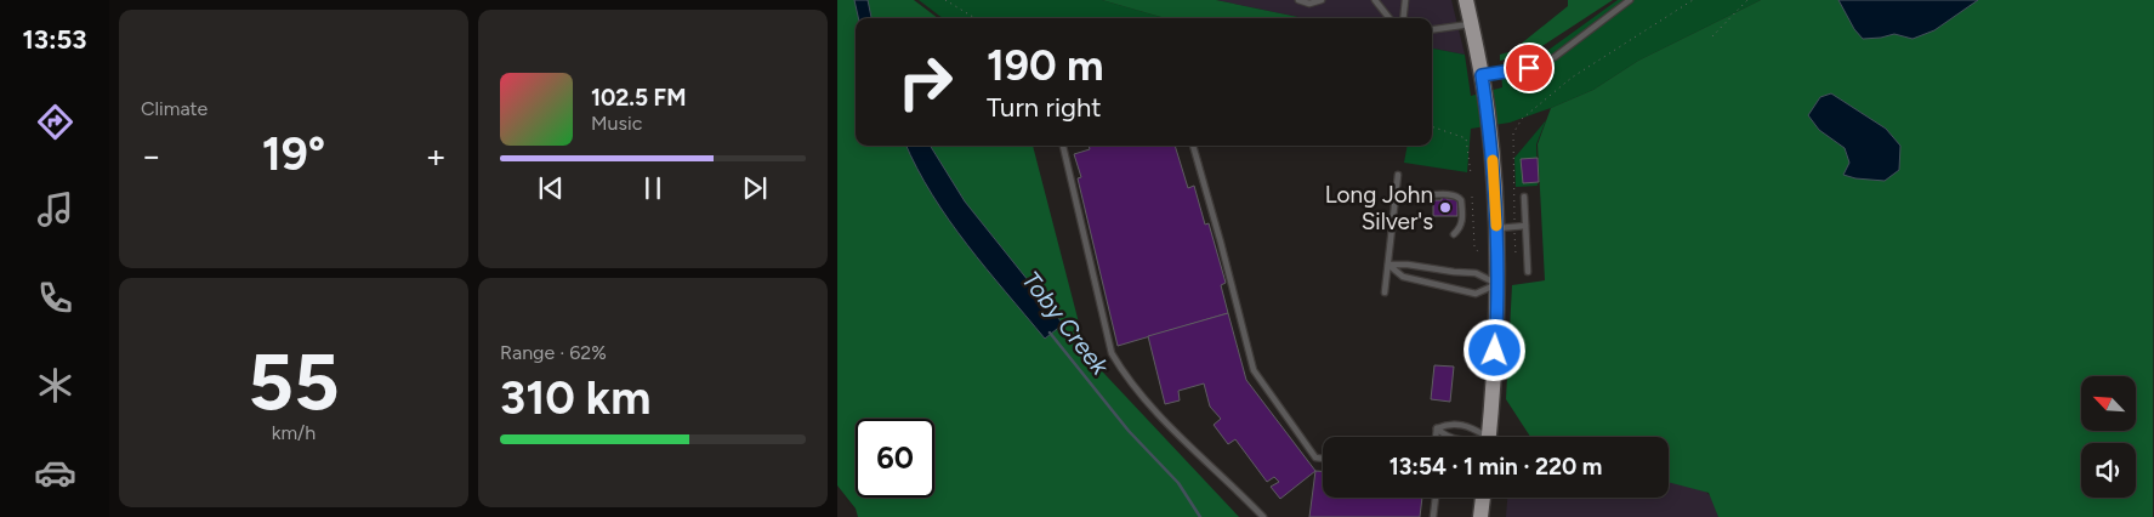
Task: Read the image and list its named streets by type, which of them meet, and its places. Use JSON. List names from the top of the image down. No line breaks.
{"water":["Toby Creek"],"places":["Long John Silver's"],"north":"top left","page":{"tabs":"13:53","tile":["Climate",["55","km/h"],["Range · 62%","310 km"]],"turn":["190 m","Turn right"],"song":["102.5 FM","Music"],"heat":["−","19°","+"],"limit":"60","trip":"13:54 · 1 min · 220 m"}}
